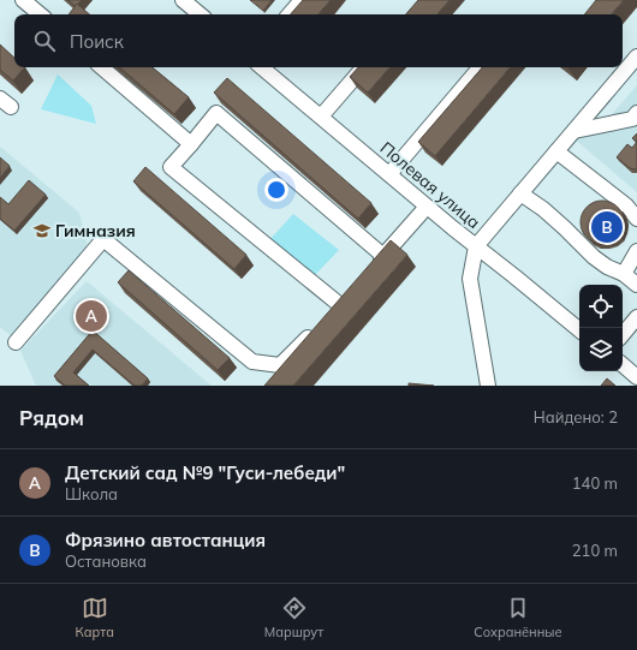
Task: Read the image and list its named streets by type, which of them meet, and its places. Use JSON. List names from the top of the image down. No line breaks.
{"streets":{"street":["Полевая улица"]},"places":{"school or university":["Гимназия"]},"page":{"search":"Поиск","pins":["B","A"],"heading":["Рядом","Найдено: 2"],"list":[{"mark":"A","name":"Детский сад №9 \"Гуси-лебеди\"","note":"Школа","value":"140 m"},{"mark":"B","name":"Фрязино автостанция","note":"Остановка","value":"210 m"}],"nav":["Карта","Маршрут","Сохранённые"]}}
